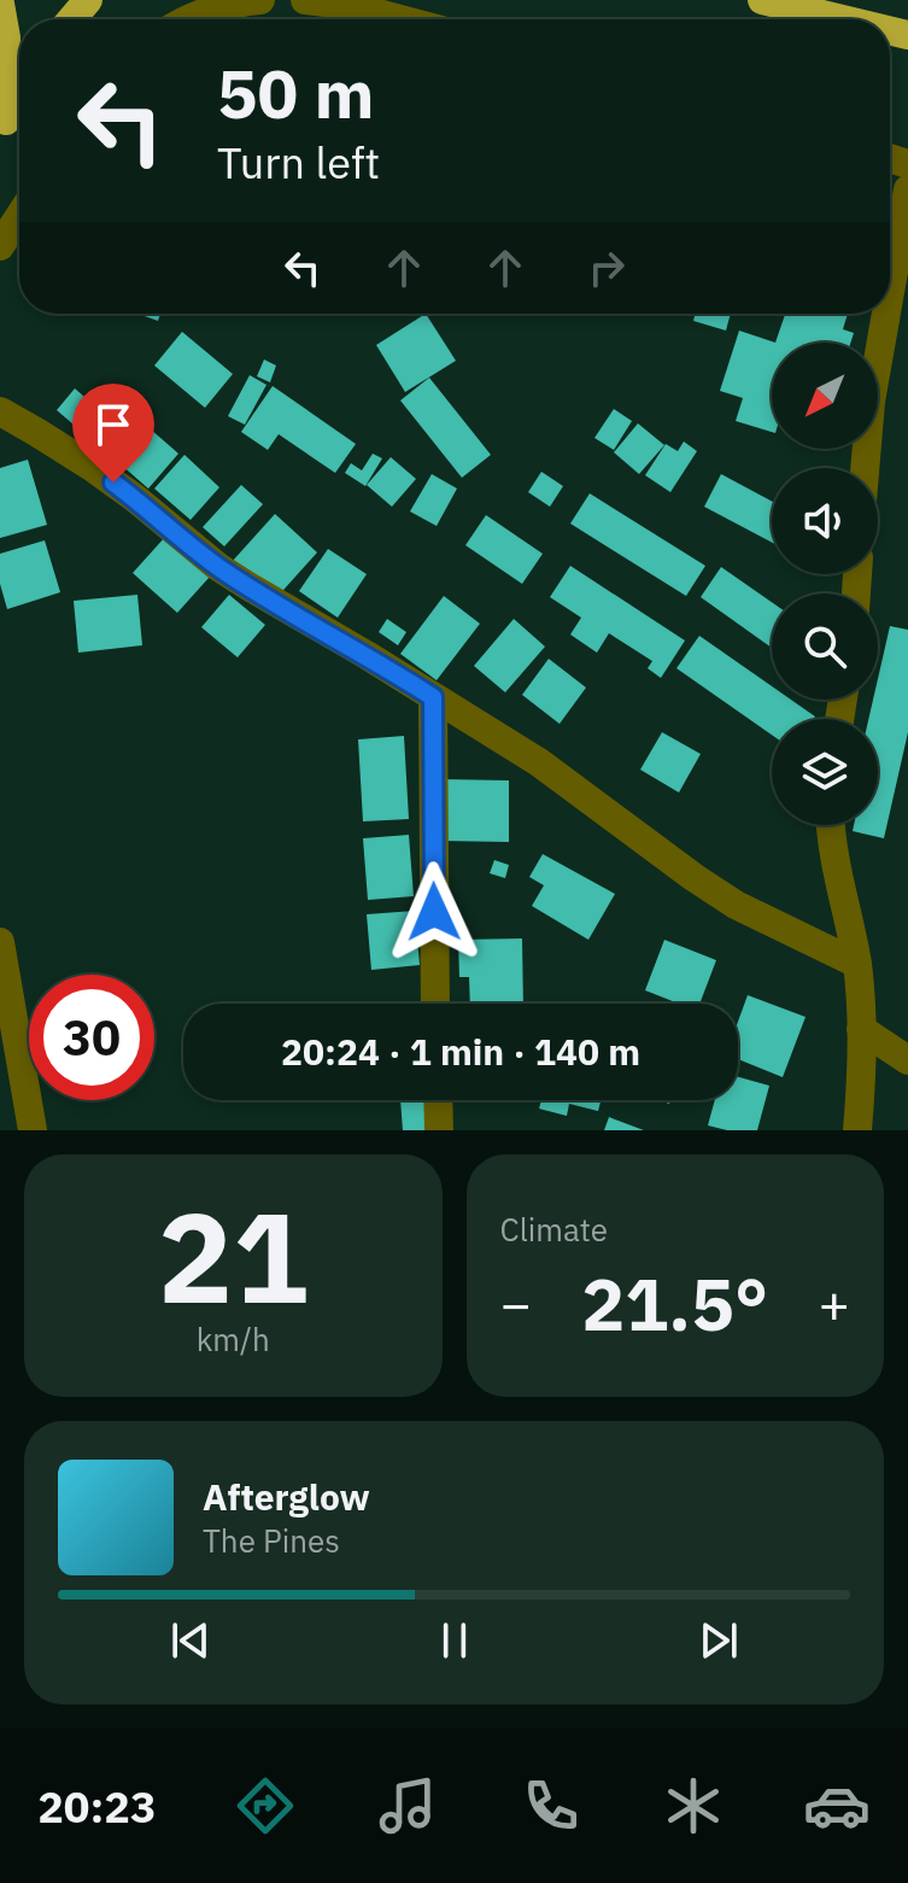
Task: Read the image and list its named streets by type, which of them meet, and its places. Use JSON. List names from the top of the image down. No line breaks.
{"north":"bottom left","page":{"turn":["50 m","Turn left"],"limit":"30","trip":"20:24 · 1 min · 140 m","tile":[["21","km/h"],"Climate"],"heat":["−","21.5°","+"],"song":["Afterglow","The Pines"],"tabs":"20:23"}}
